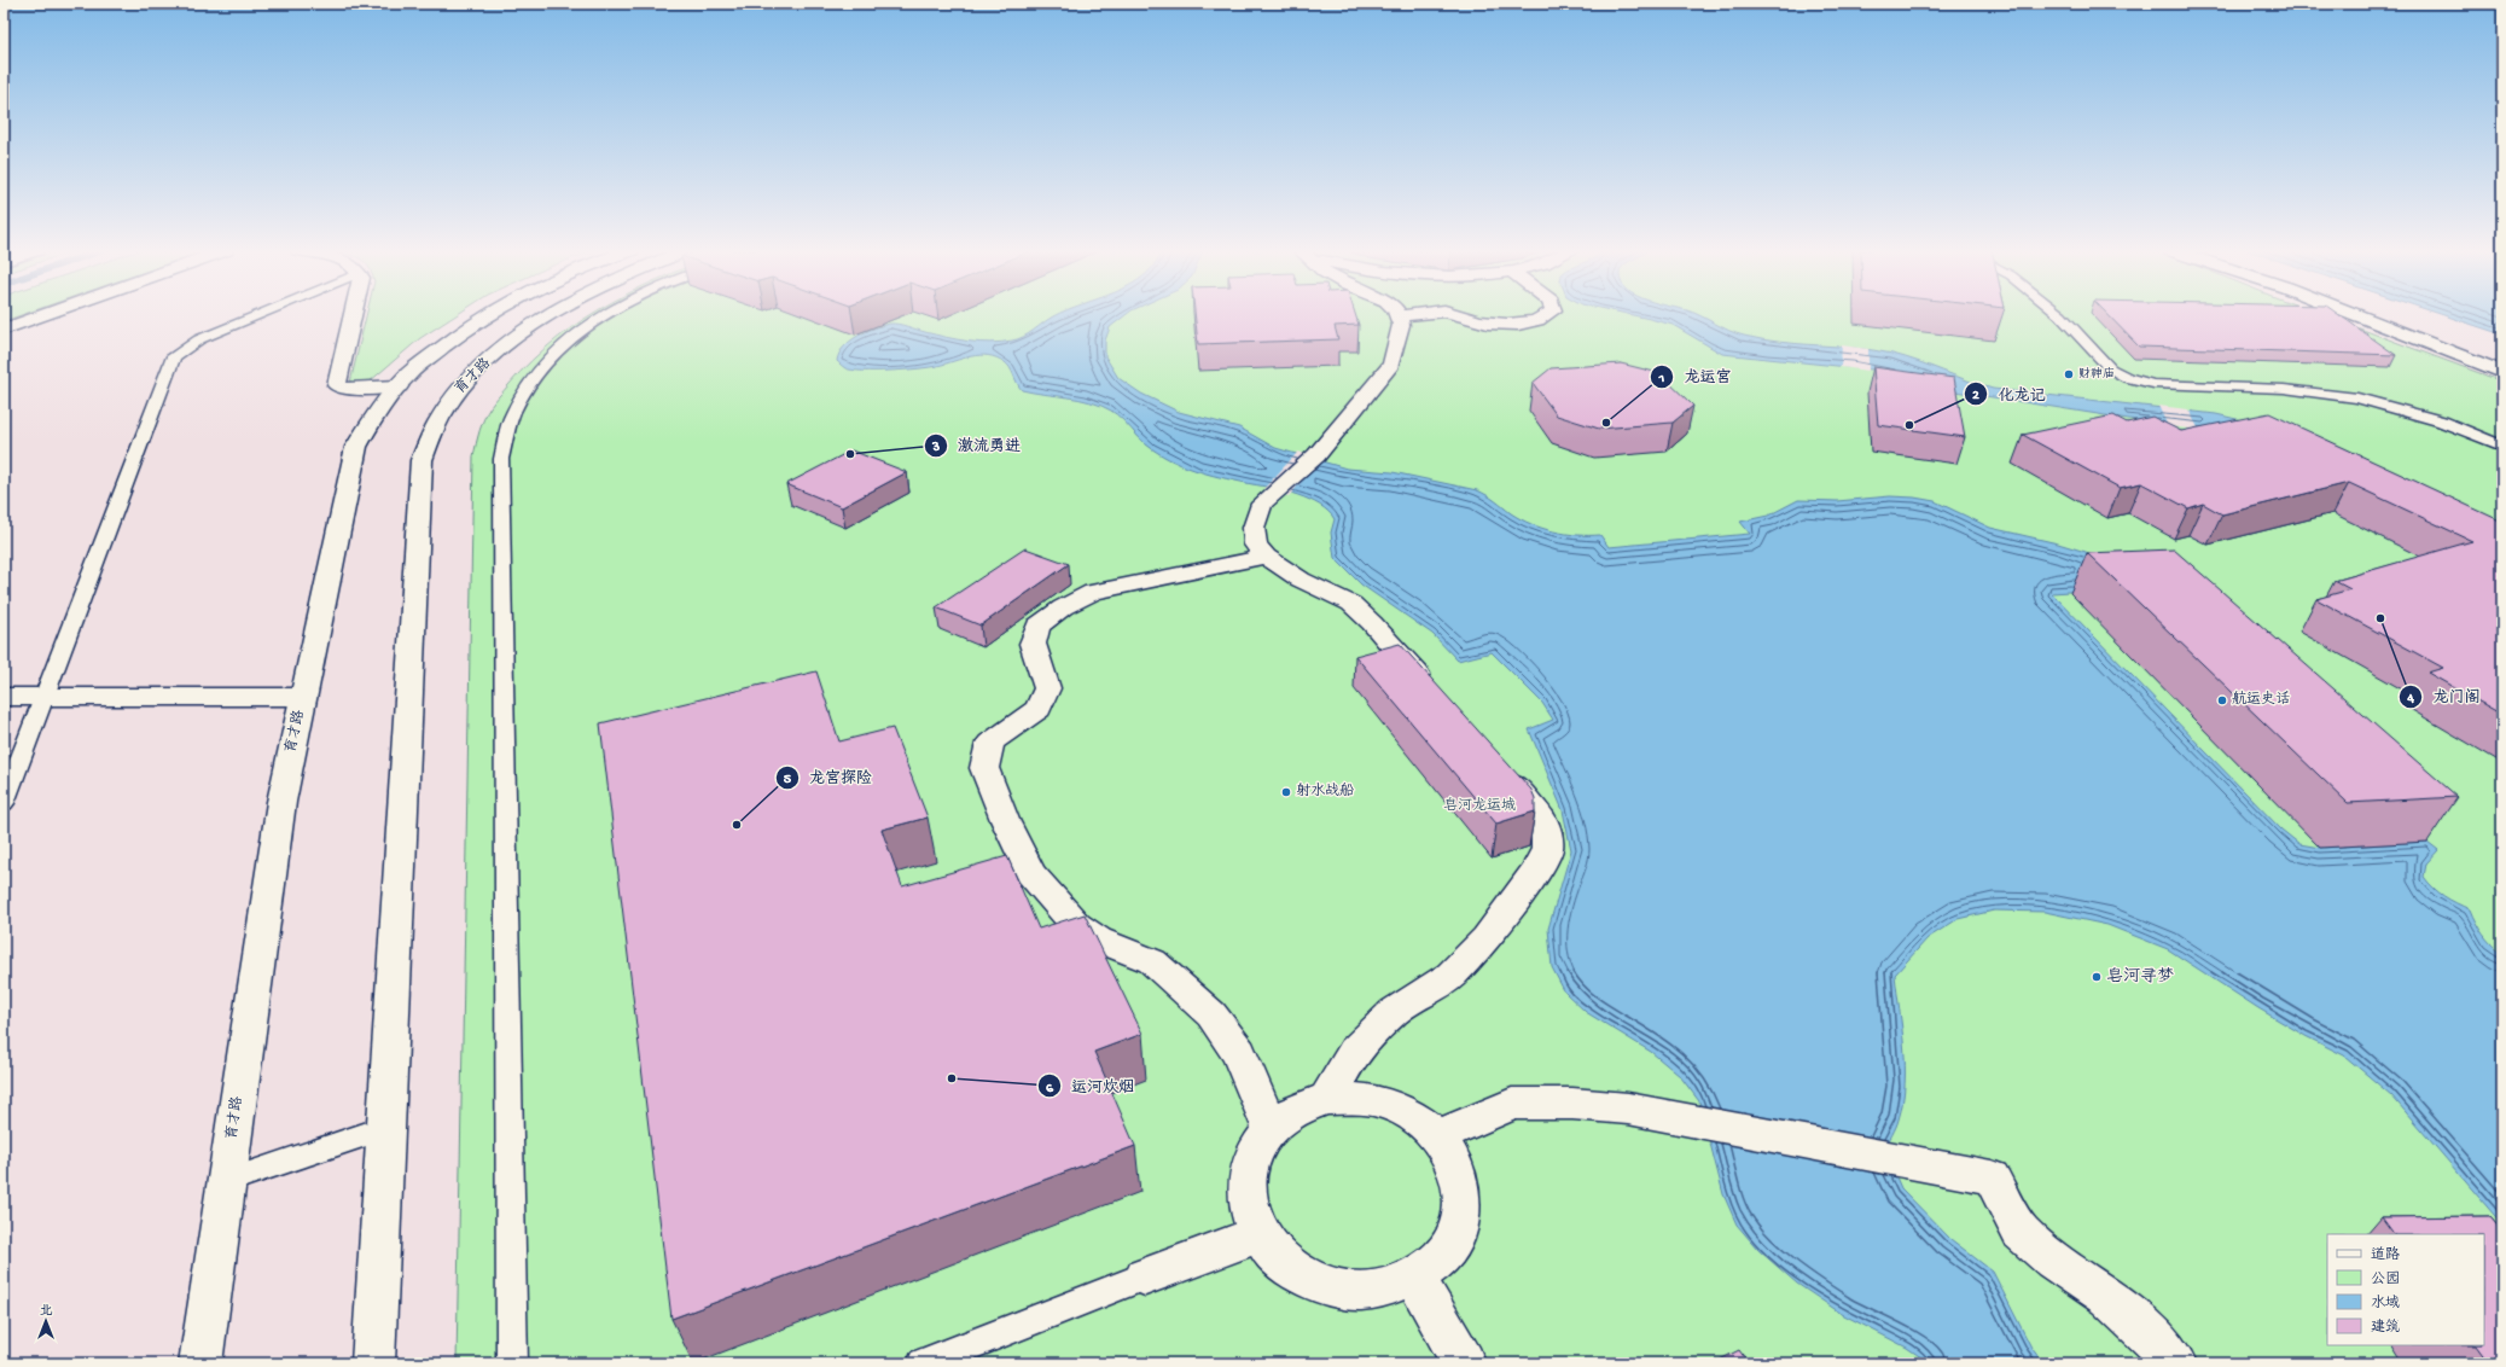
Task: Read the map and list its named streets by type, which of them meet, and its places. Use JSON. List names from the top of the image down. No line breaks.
{"streets":{"street":["育才路"]},"parks":["皂河龙运城"],"places":["财神庙","龙运宫","化龙记","激流勇进","龙门阁","航运史话","射水战船","龙宫探险","皂河寻梦","运河炊烟"],"legend":["道路","公园","水域","建筑"],"north":"top"}
